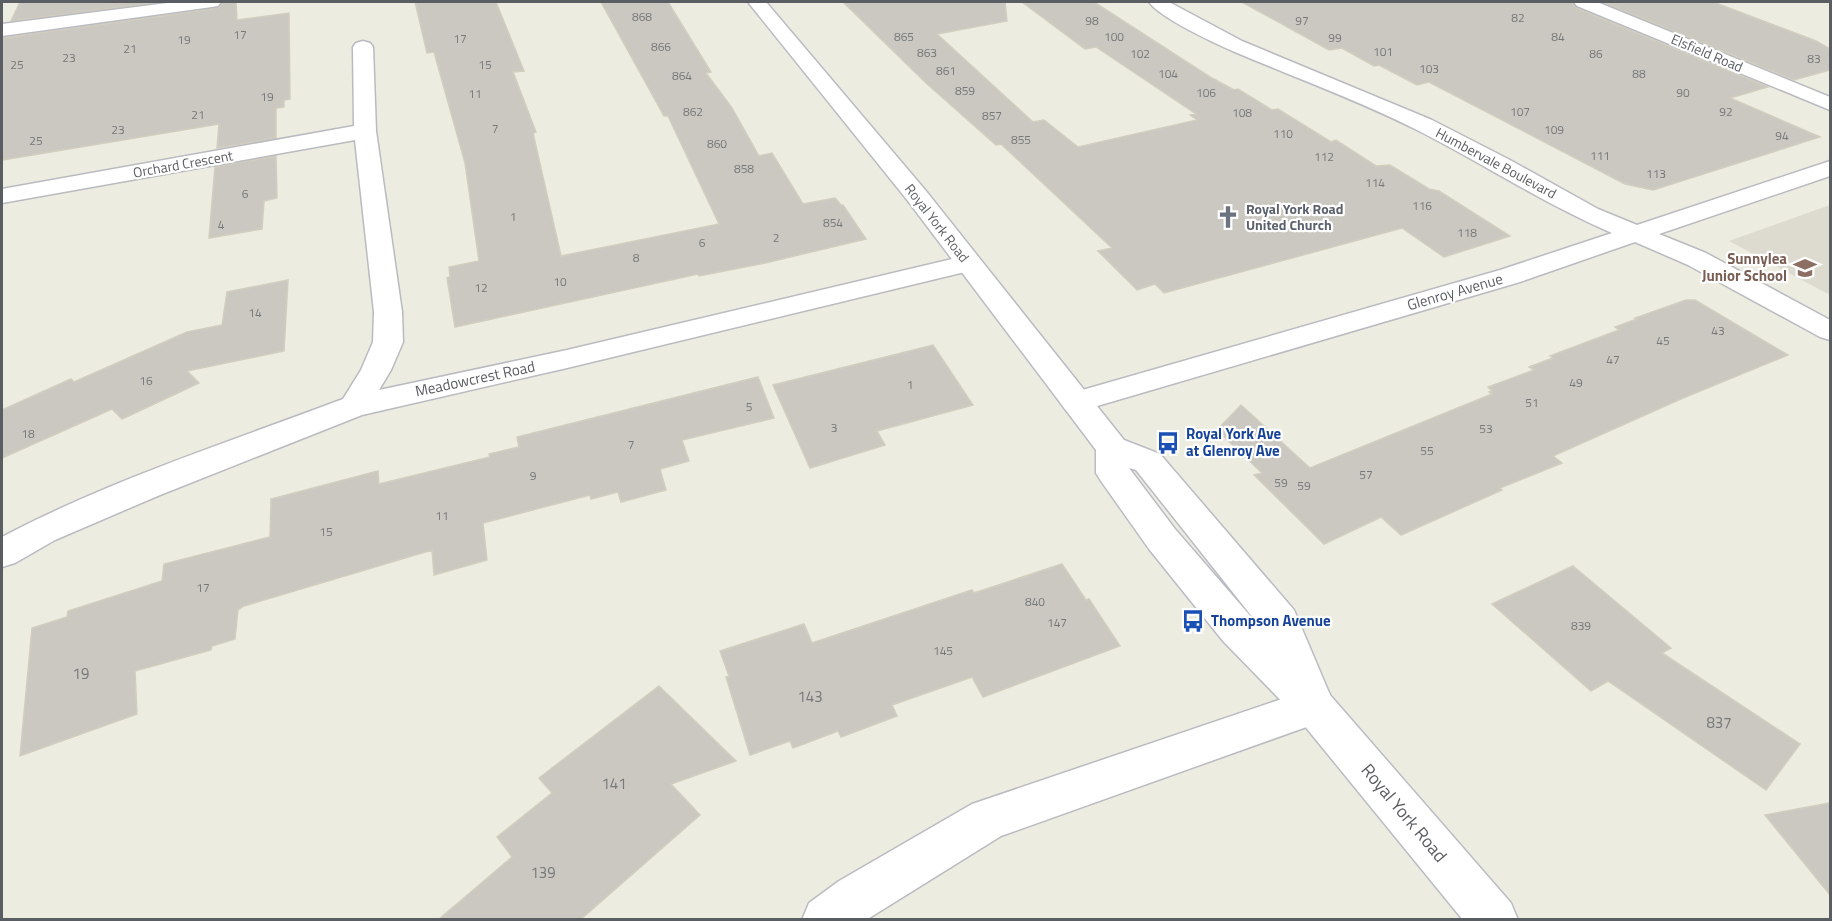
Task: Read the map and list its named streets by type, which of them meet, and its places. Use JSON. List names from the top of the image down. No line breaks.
{"streets":{"street":["Elsfield Road","Humbervale Boulevard","Orchard Crescent","Royal York Road","Glenroy Avenue","Meadowcrest Road"]},"crossings":[["Humbervale Boulevard","Glenroy Avenue"],["Royal York Road","Glenroy Avenue"],["Royal York Road","Meadowcrest Road"]],"places":{"church":["Royal York Road United Church"],"school or university":["Sunnylea Junior School"],"bus stop":["Royal York Ave at Glenroy Ave","Thompson Avenue"]},"house_numbers":["868","82","98","97","17","865","100","84","99","17","19","866","21","101","863","102","86","23","83","25","15","103","861","104","88","864","859","106","90","11","19","862","107","92","108","21","857","7","23","109","110","94","855","25","860","111","112","858","113","114","6","116","1","854","4","118","2","6","8","10","12","14","43","45","47","16","49","1","51","5","3","53","18","7","55","57","9","59","59","11","15","17","840","147","839","145","19","143","837","141","139"]}
